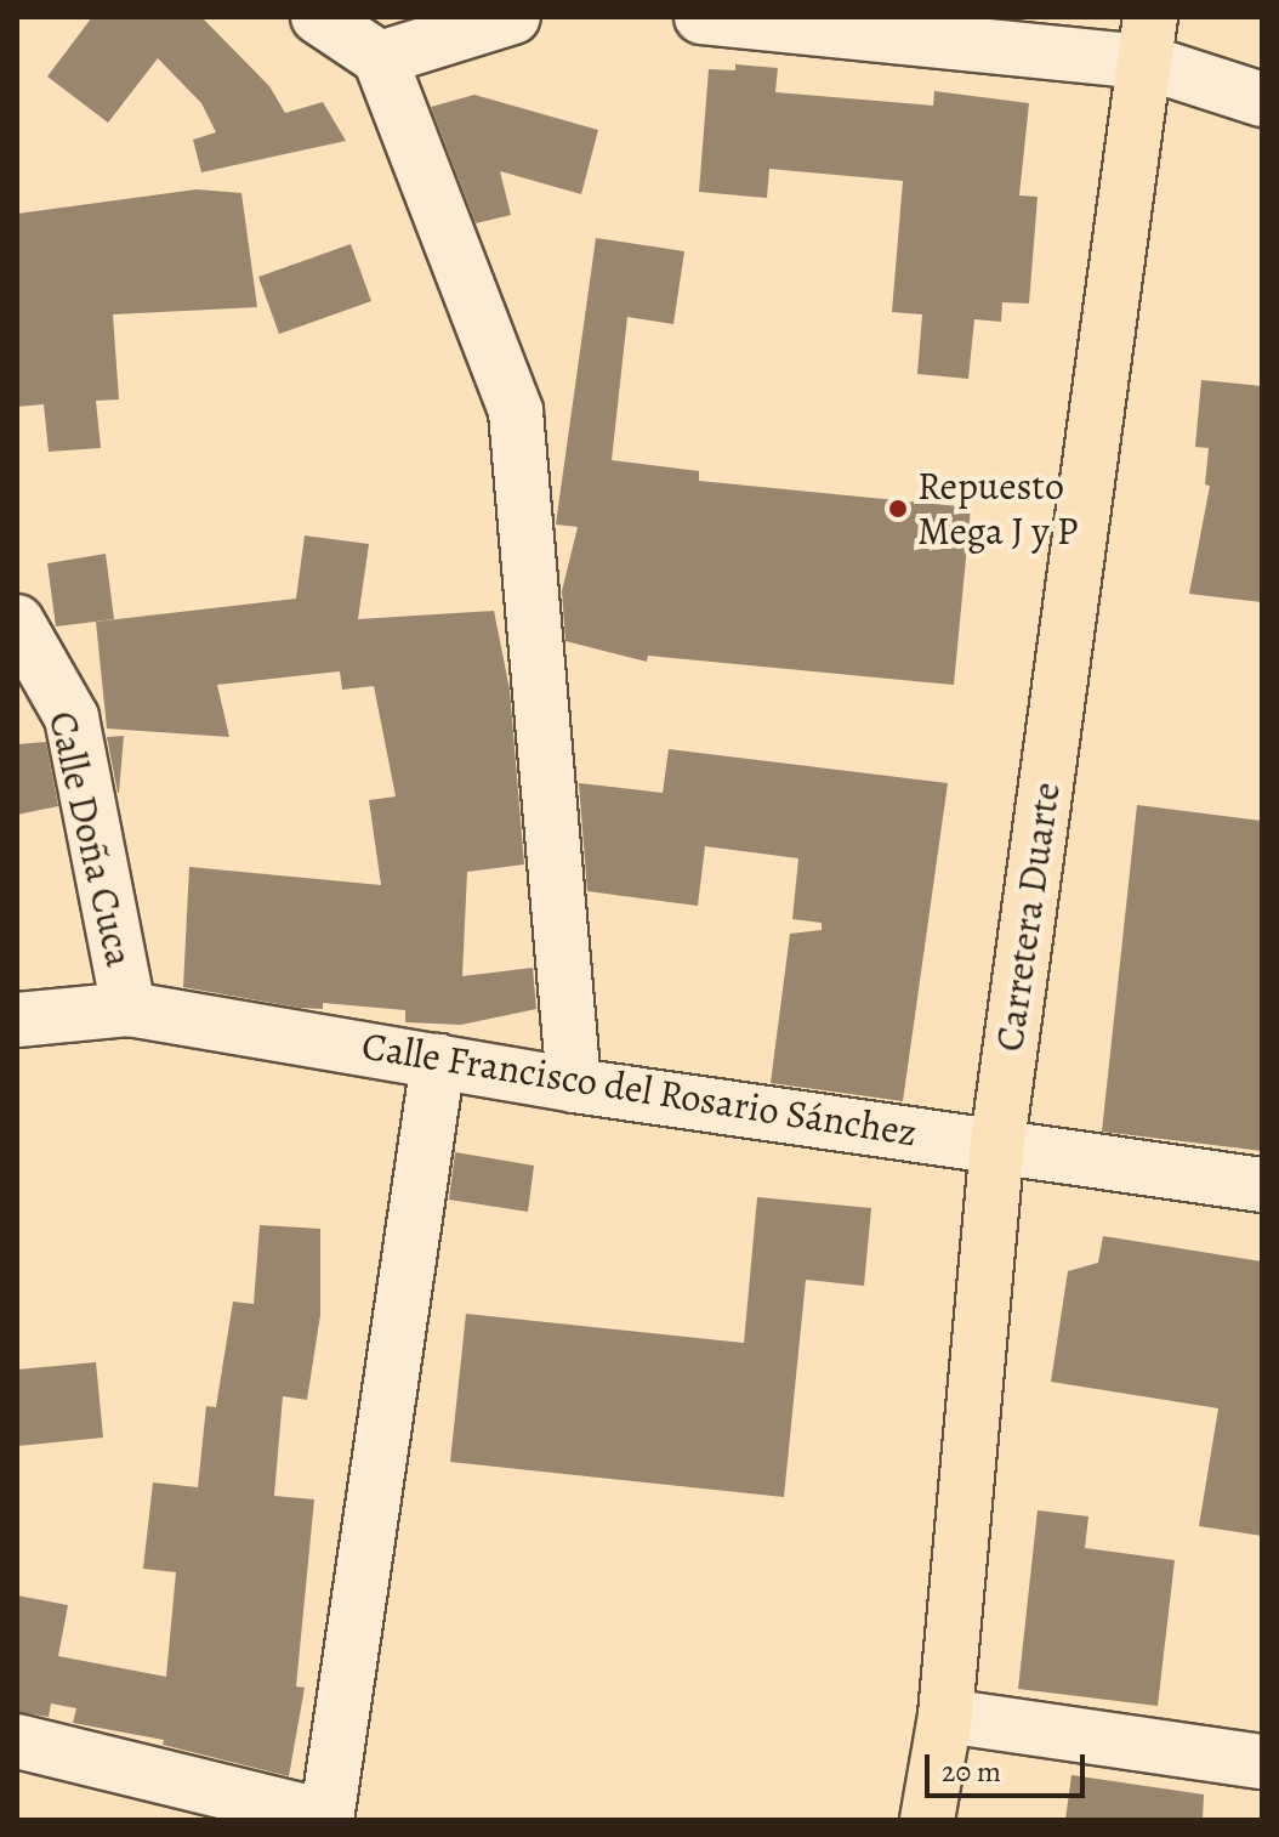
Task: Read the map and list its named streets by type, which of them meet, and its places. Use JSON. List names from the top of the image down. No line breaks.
{"streets":{"main road":["Carretera Duarte"],"street":["Calle Doña Cuca","Calle Francisco del Rosario Sánchez"]},"crossings":[["Calle Doña Cuca","Calle Francisco del Rosario Sánchez"],["Carretera Duarte","Calle Francisco del Rosario Sánchez"]],"places":["Repuesto Mega J y P"],"scale_bar":"20 m"}
